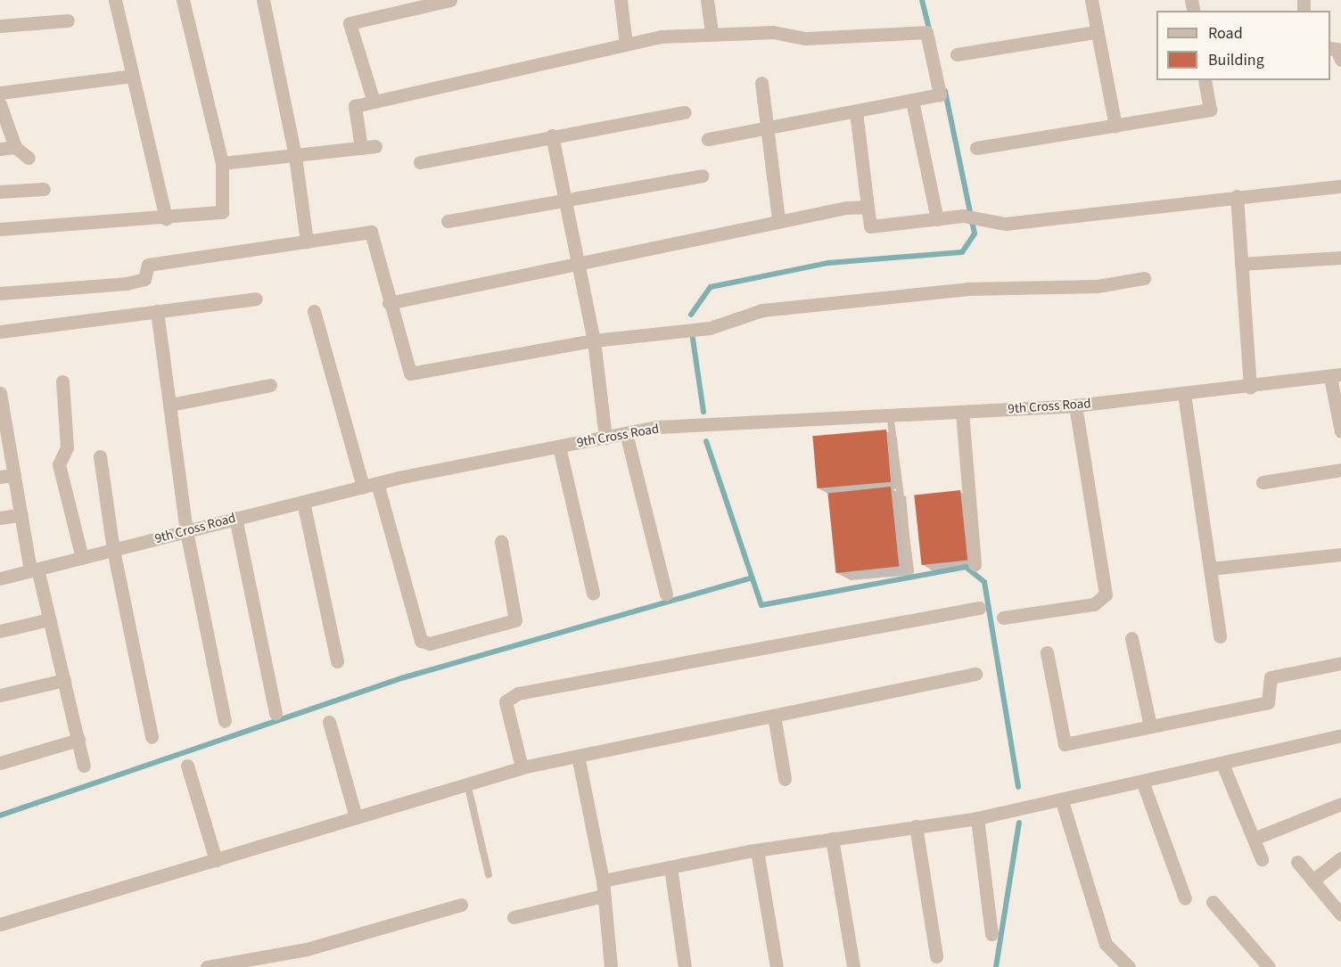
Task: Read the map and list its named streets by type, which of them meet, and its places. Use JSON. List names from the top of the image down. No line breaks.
{"streets":{"street":["9th Cross Road"]},"legend":["Road","Building"]}
